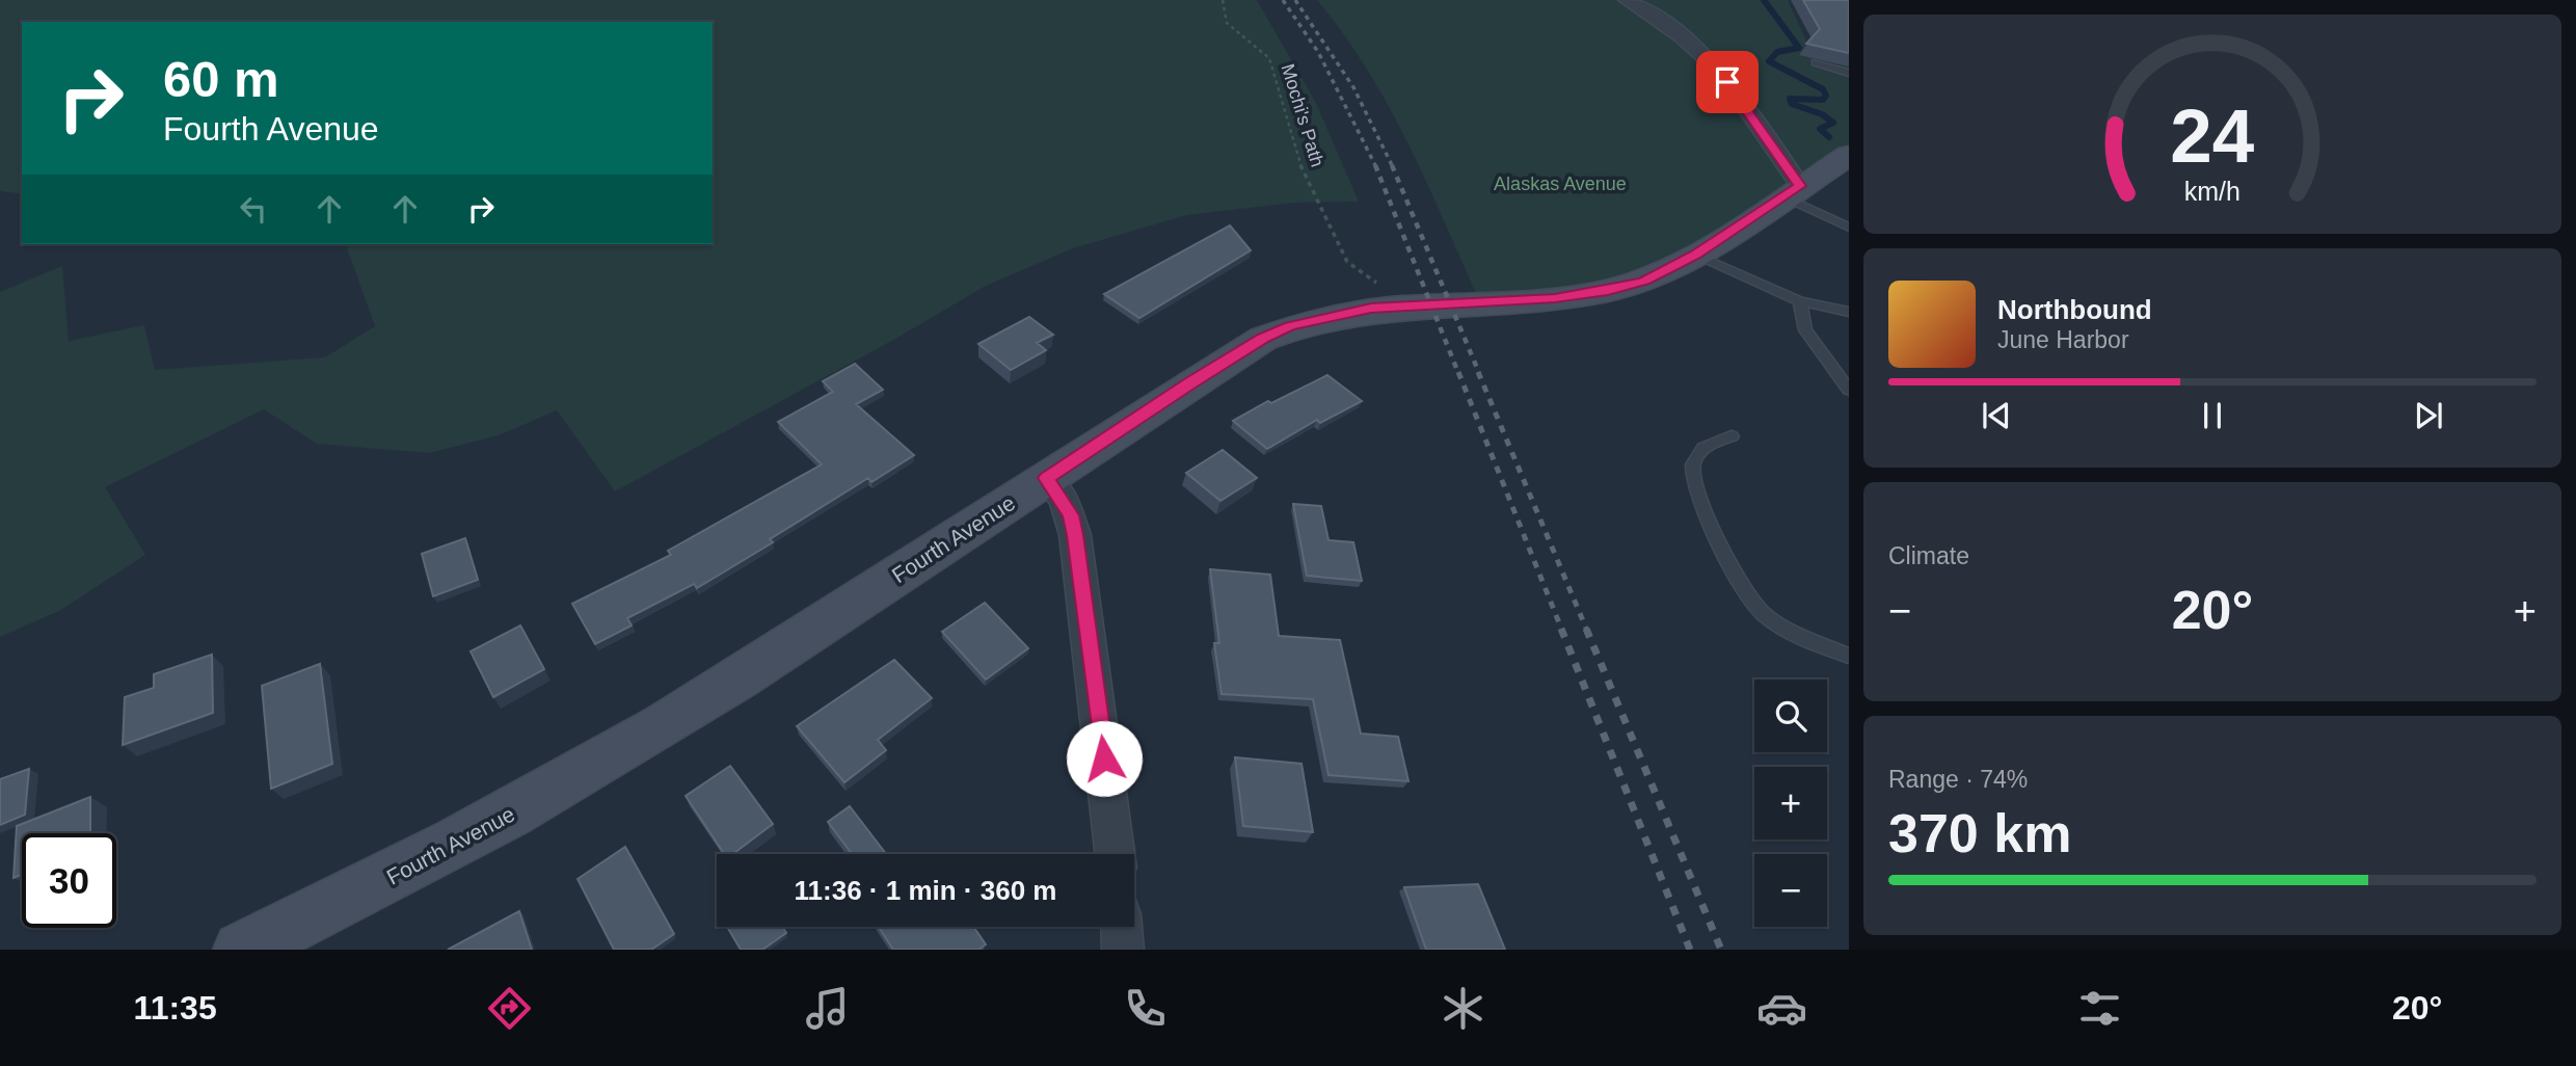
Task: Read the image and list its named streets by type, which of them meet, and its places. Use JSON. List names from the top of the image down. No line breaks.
{"streets":{"street":["Fourth Avenue"],"path":["Mochi's Path"]},"crossings":[["Mochi's Path","Fourth Avenue"]],"parks":["Alaskas Avenue"],"page":{"turn":["60 m","Fourth Avenue"],"song":["Northbound","June Harbor"],"tile":["Climate",["Range · 74%","370 km"]],"heat":["−","20°","+"],"map_buttons":["+","−"],"limit":"30","trip":"11:36 · 1 min · 360 m","tabs":["11:35","20°"],"gauge":["24","km/h"]}}
